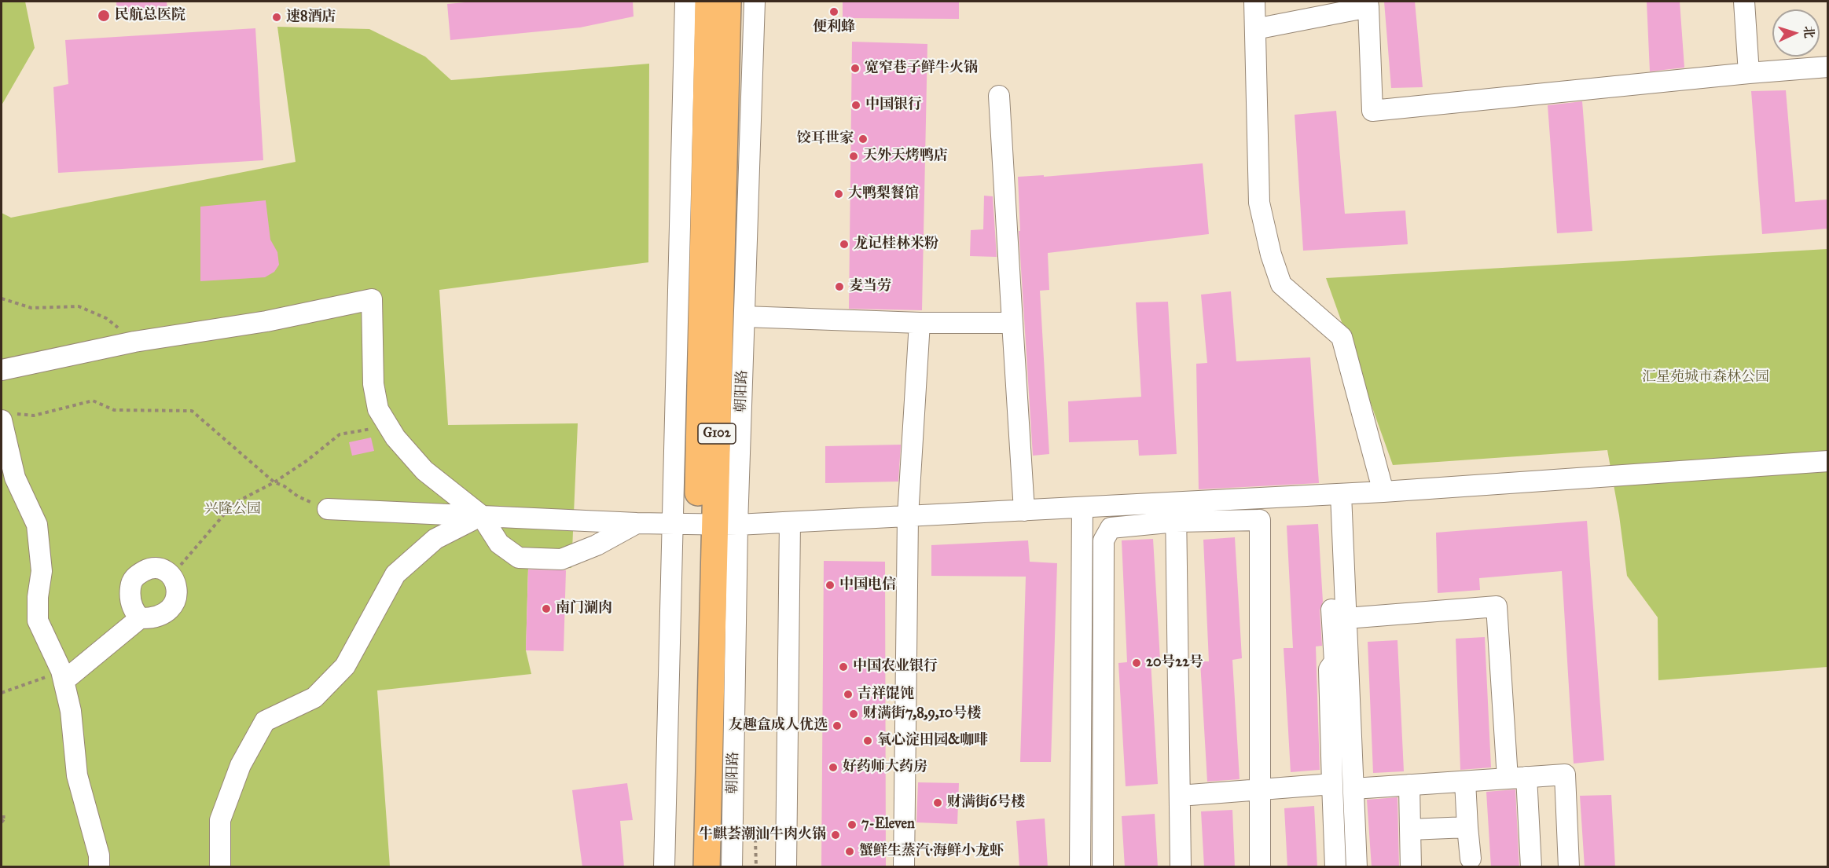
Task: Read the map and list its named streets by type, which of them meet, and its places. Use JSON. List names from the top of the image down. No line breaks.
{"streets":{"highway":["朝阳路","G102"]},"parks":["汇星苑城市森林公园","兴隆公园"],"places":["便利蜂","民航总医院","速8酒店","宽窄巷子鲜牛火锅","中国银行","饺耳世家","天外天烤鸭店","大鸭梨餐馆","龙记桂林米粉","麦当劳","中国电信","南门涮肉","20号22号","中国农业银行","吉祥馄饨","财满街7,8,9,10号楼","友趣盒成人优选","氧心淀田园&咖啡","好药师大药房","财满街6号楼","7-Eleven","牛麒荟潮汕牛肉火锅","蟹鲜生蒸汽·海鲜小龙虾"],"north":"right"}
